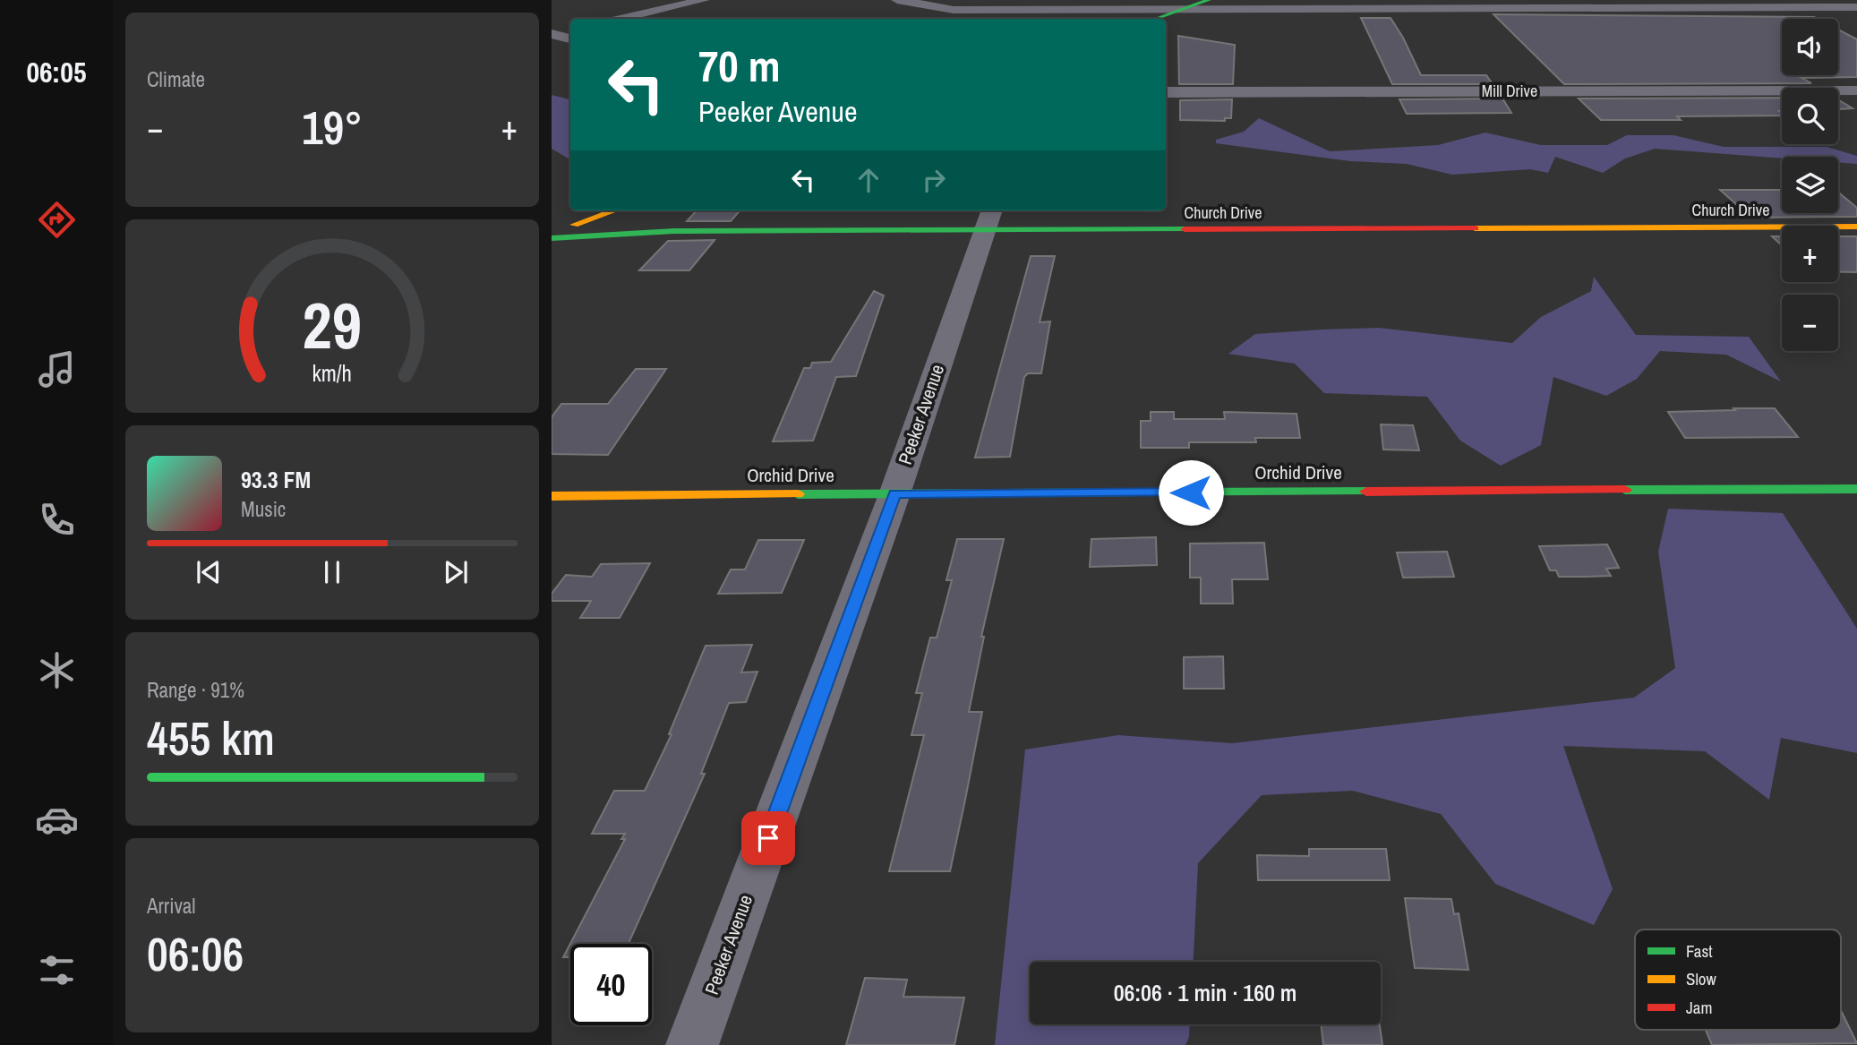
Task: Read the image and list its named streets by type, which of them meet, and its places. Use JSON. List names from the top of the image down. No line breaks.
{"streets":{"street":["Mill Drive","Church Drive","Peeker Avenue","Orchid Drive"]},"crossings":[["Church Drive","Peeker Avenue"],["Peeker Avenue","Orchid Drive"]],"legend":["Fast","Slow","Jam"],"page":{"tabs":"06:05","tile":["Climate",["Range · 91%","455 km"],["Arrival","06:06"]],"map_buttons":["+","−"],"turn":["70 m","Peeker Avenue"],"heat":["−","19°","+"],"song":["93.3 FM","Music"],"limit":"40","trip":"06:06 · 1 min · 160 m","gauge":["29","km/h"]}}
